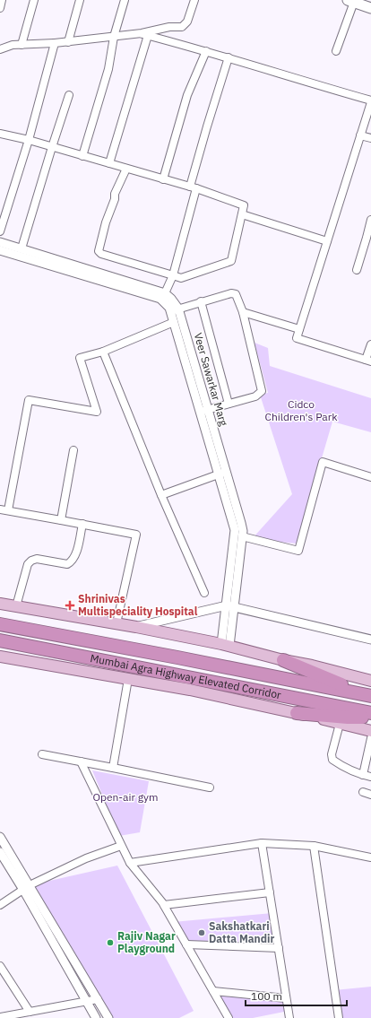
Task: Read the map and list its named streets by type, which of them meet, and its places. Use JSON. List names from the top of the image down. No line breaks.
{"streets":{"highway":["Mumbai Agra Highway Elevated Corridor"],"street":["Veer Sawarkar Marg"]},"parks":["Cidco Children's Park","Open-air gym"],"places":{"health":["Shrinivas Multispeciality Hospital"],"other":["Sakshatkari Datta Mandir","Rajiv Nagar Playground"]},"scale_bar":"100 m"}
